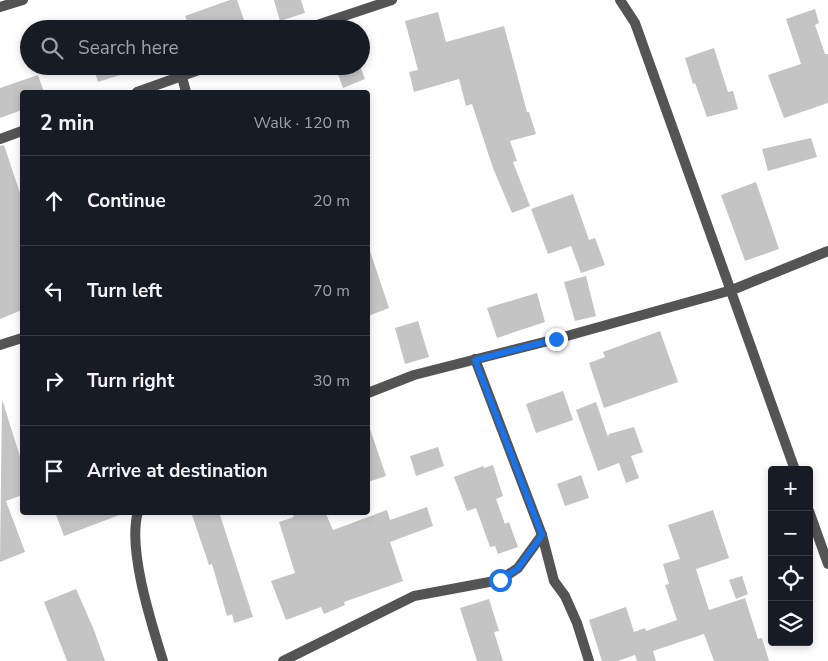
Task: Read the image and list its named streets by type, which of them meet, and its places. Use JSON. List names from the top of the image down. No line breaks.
{"page":{"search":"Search here","heading":["2 min","Walk · 120 m"],"list":[["Continue","20 m"],["Turn left","70 m"],["Turn right","30 m"],"Arrive at destination"],"map_buttons":["+","−"]}}
